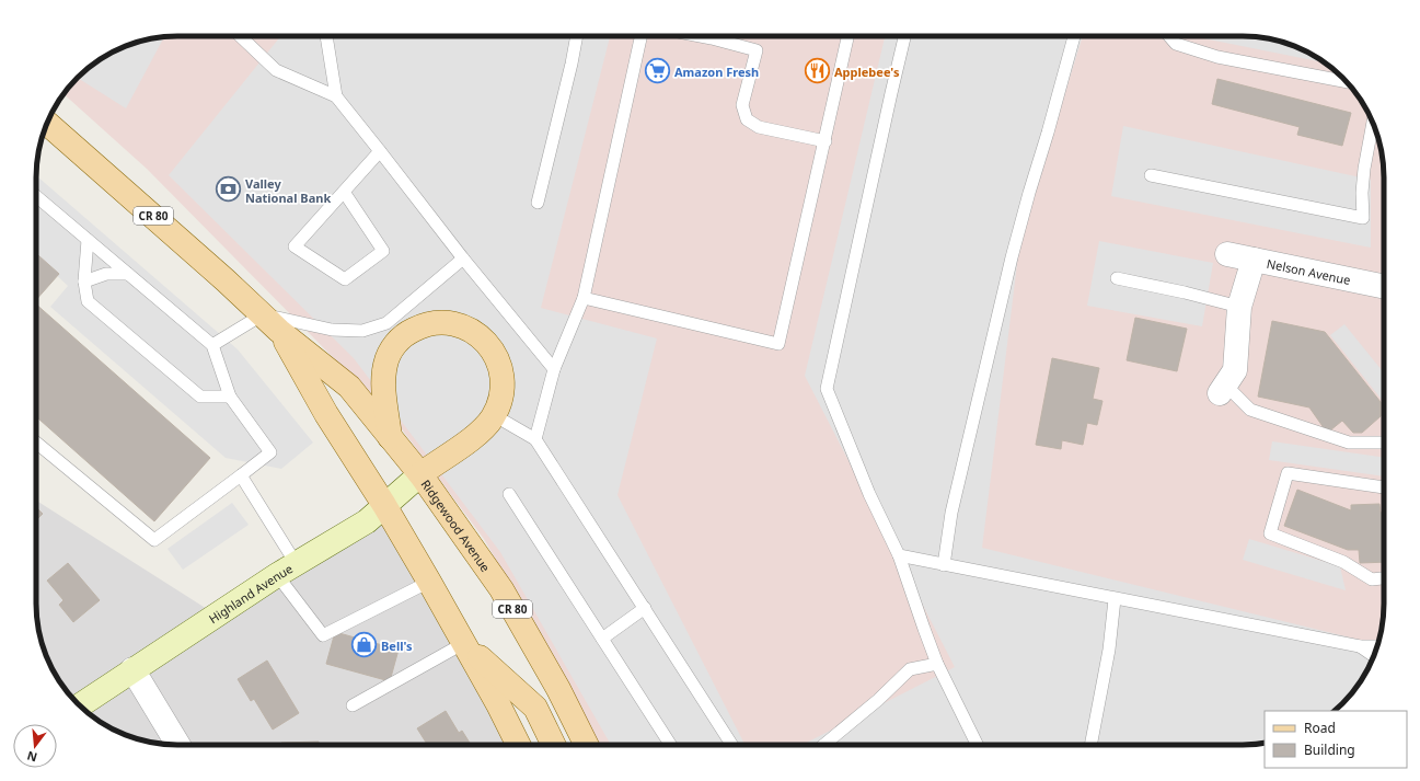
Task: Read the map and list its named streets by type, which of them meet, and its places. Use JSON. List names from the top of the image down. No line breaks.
{"streets":{"main road":["CR 80","Ridgewood Avenue"],"street":["Nelson Avenue","Highland Avenue"]},"crossings":[["Ridgewood Avenue","Highland Avenue"]],"places":{"supermarket":["Amazon Fresh"],"restaurant":["Applebee's"],"bank":["Valley National Bank"],"shop":["Bell's"]},"legend":["Road","Building"],"north":"bottom"}
